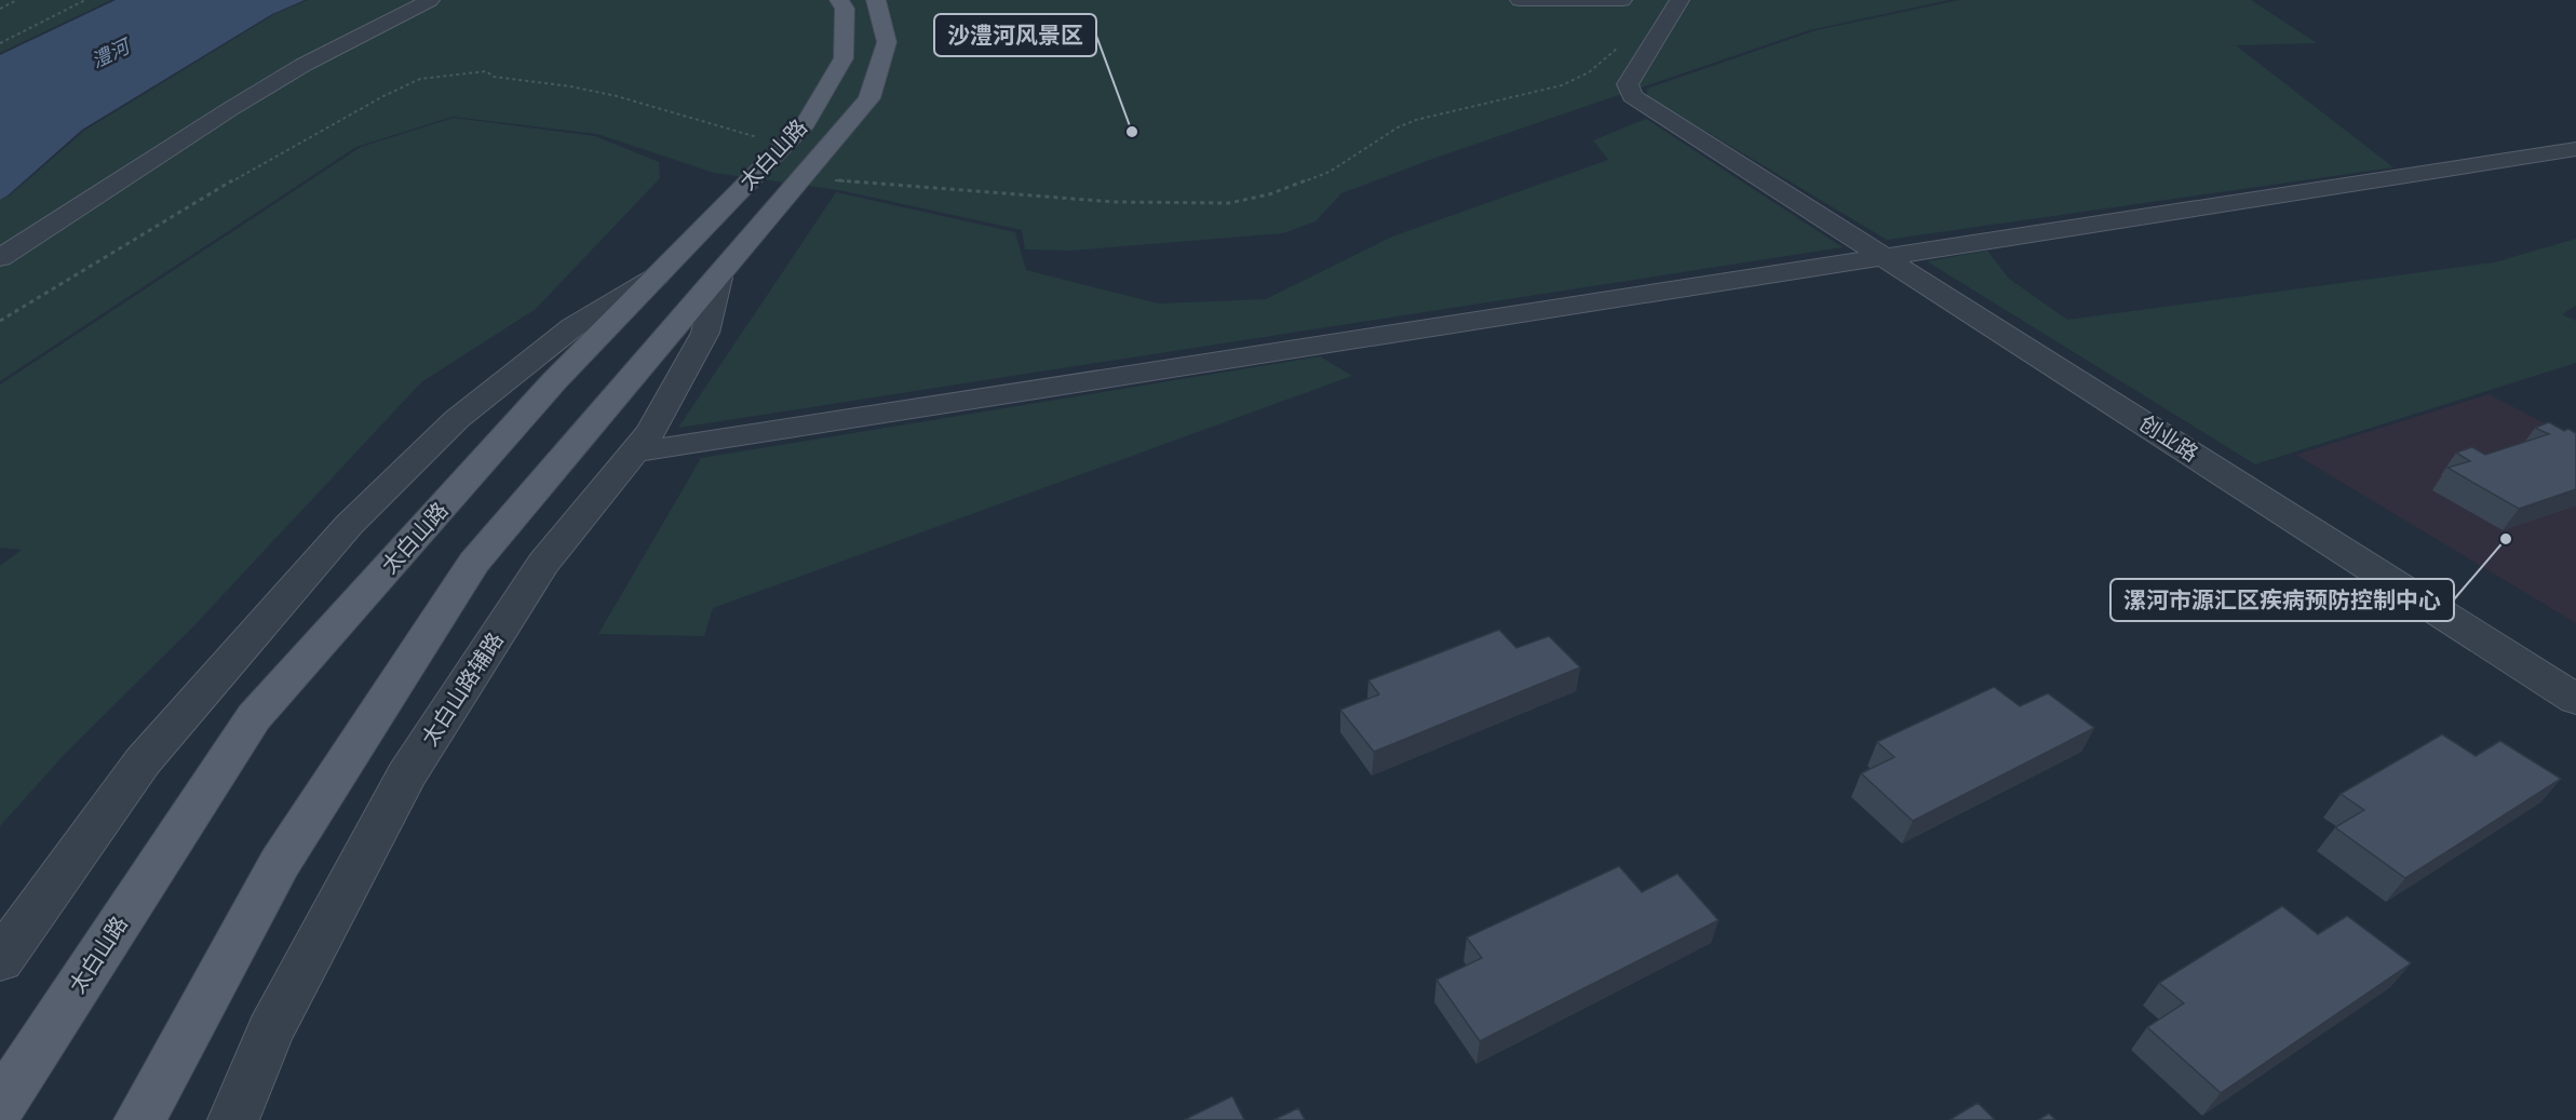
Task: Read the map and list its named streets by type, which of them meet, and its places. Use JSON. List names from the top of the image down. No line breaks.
{"streets":{"main road":["太白山路"],"street":["创业路","太白山路辅路"]},"crossings":[["太白山路","太白山路辅路"]],"water":["澧河"],"places":["沙澧河风景区","漯河市源汇区疾病预防控制中心"]}
